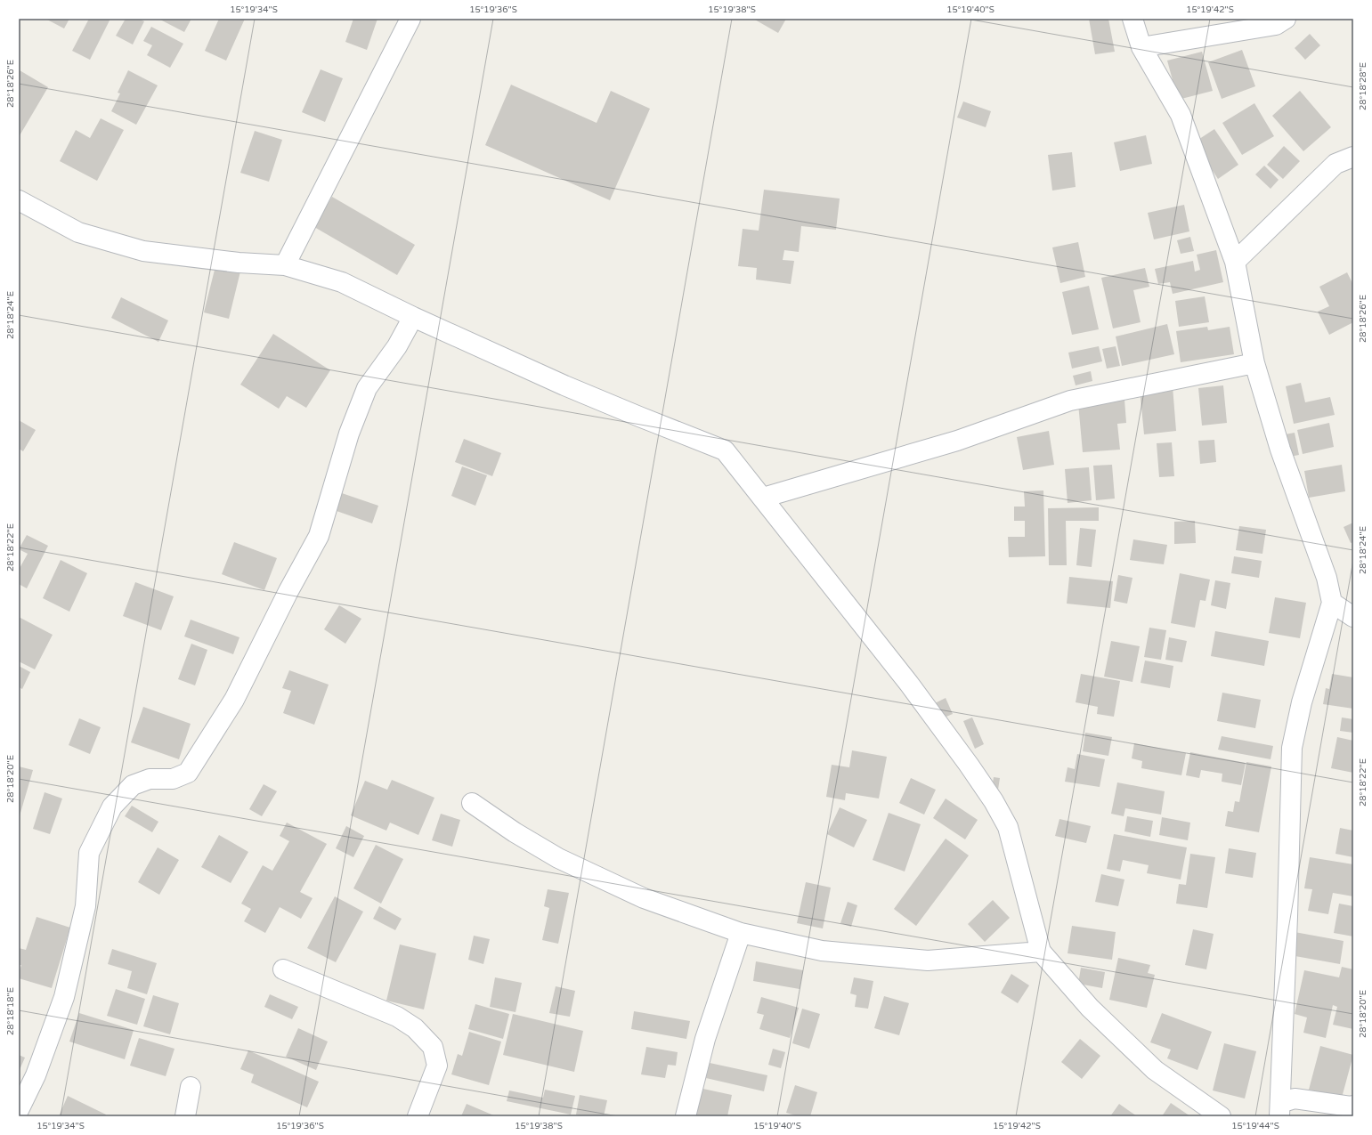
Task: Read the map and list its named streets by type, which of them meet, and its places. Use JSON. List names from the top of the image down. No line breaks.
{"coordinates":["15°19'34\"S","15°19'36\"S","15°19'38\"S","15°19'40\"S","15°19'42\"S","28°18'26\"E","28°18'28\"E","28°18'24\"E","28°18'22\"E","28°18'20\"E","28°18'18\"E","15°19'44\"S"]}
